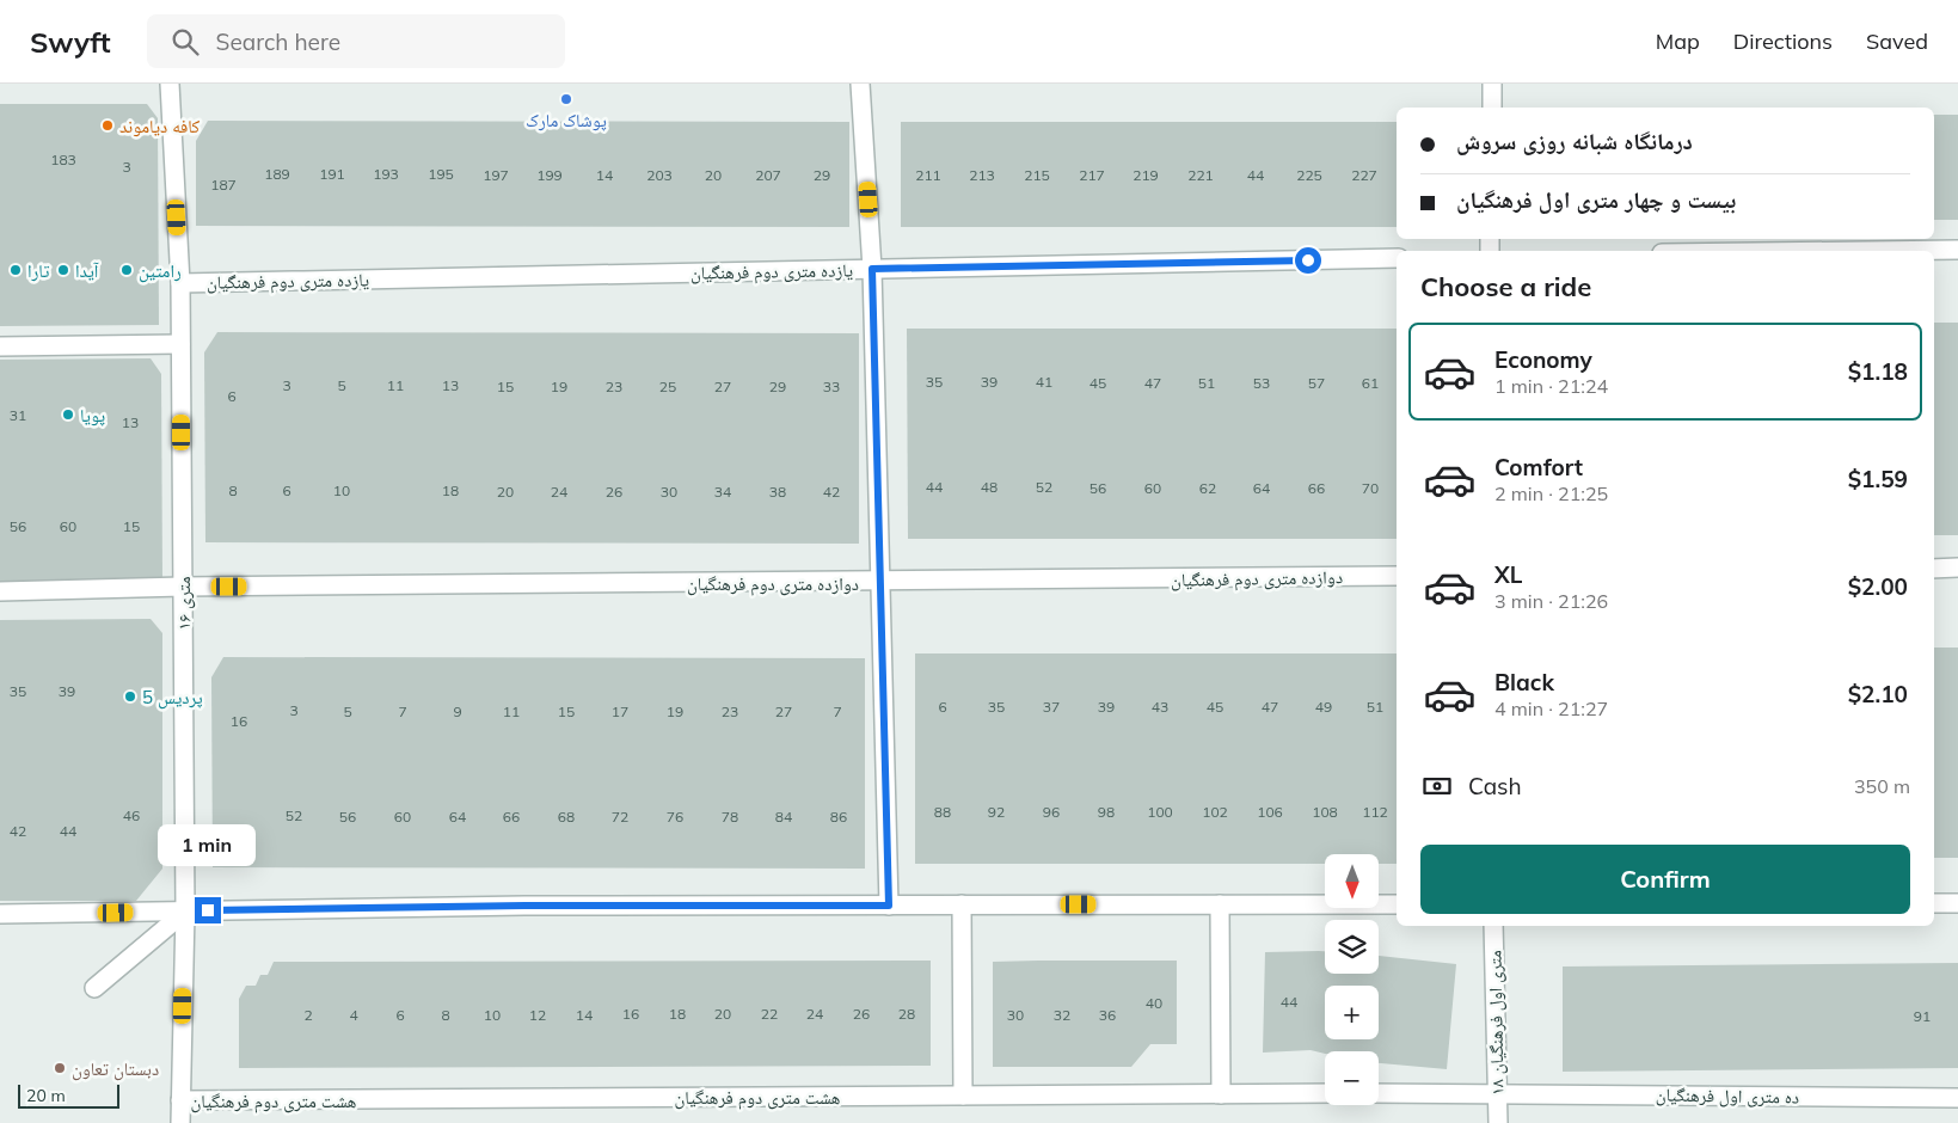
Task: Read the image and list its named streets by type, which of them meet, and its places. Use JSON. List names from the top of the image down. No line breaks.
{"streets":{"street":["یازده متری دوم فرهنگیان","دوازده متری دوم فرهنگیان","۱۶ متری","۱۸ متری اول فرهنگیان","ده متری اول فرهنگیان","هشت متری دوم فرهنگیان"]},"crossings":[["یازده متری دوم فرهنگیان","۱۶ متری"],["دوازده متری دوم فرهنگیان","۱۶ متری"],["۱۶ متری","هشت متری دوم فرهنگیان"],["۱۸ متری اول فرهنگیان","ده متری اول فرهنگیان"]],"places":["پوشاک مارک","کافه دیاموند","تارا","آیدا","رامتین","پویا","پردیس 5","دبستان تعاون"],"house_numbers":["183","3","189","191","193","195","197","199","14","203","20","207","29","211","213","215","217","219","221","44","225","227","187","35","39","41","45","47","51","53","57","61","3","5","11","13","15","19","23","25","27","29","33","6","31","13","44","48","52","56","60","62","64","66","70","8","6","10","18","20","24","26","30","34","38","42","56","60","15","35","39","6","35","37","39","43","45","47","49","51","3","5","7","9","11","15","17","19","23","27","7","16","88","92","96","98","100","102","106","108","112","46","52","56","60","64","66","68","72","76","78","84","86","42","44","44","40","16","18","20","22","24","26","28","2","4","6","8","10","12","14","30","32","36","91"],"scale_bar":"20 m","north":"bottom","page":{"header":"Swyft","search":"Search here","nav":["Map","Directions","Saved"],"banner":["درمانگاه شبانه روزی سروش","بیست و چهار متری اول فرهنگیان"],"heading":"Choose a ride","list":[{"name":"Economy","note":"1 min · 21:24","value":"$1.18"},{"name":"Comfort","note":"2 min · 21:25","value":"$1.59"},{"name":"XL","note":"3 min · 21:26","value":"$2.00"},{"name":"Black","note":"4 min · 21:27","value":"$2.10"}],"pay":["Cash","350 m"],"bubble":"1 min","buttons":"Confirm","map_buttons":["+","−"],"scale":"20 m"}}
